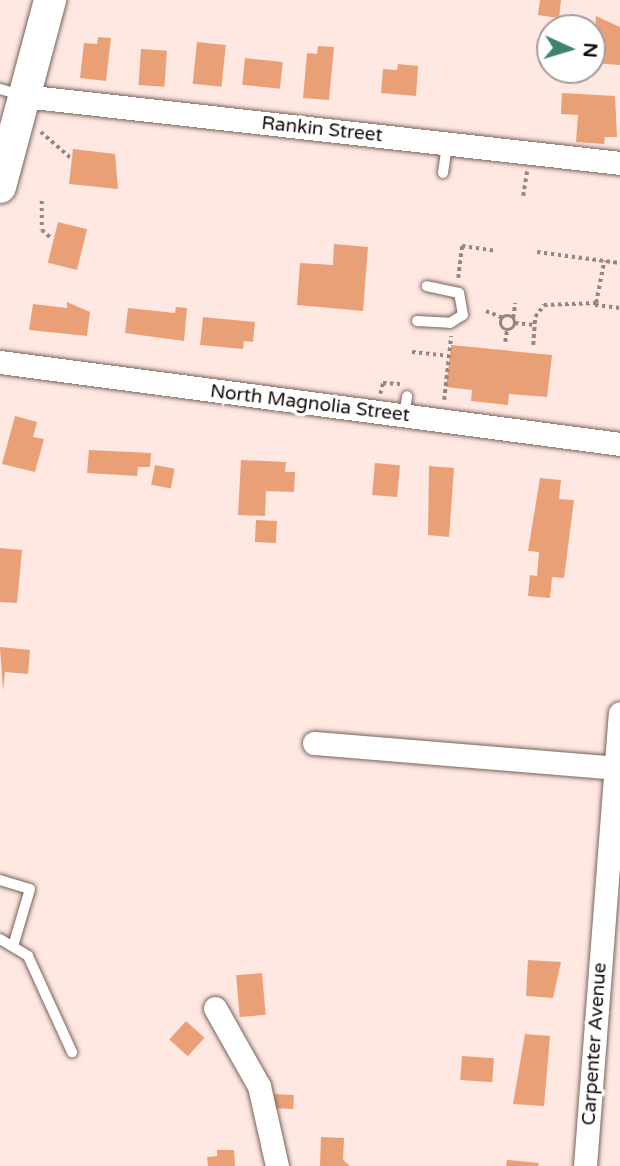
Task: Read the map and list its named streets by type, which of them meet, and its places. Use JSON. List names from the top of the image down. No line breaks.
{"streets":{"street":["Rankin Street","North Magnolia Street","Carpenter Avenue"]},"north":"right"}
